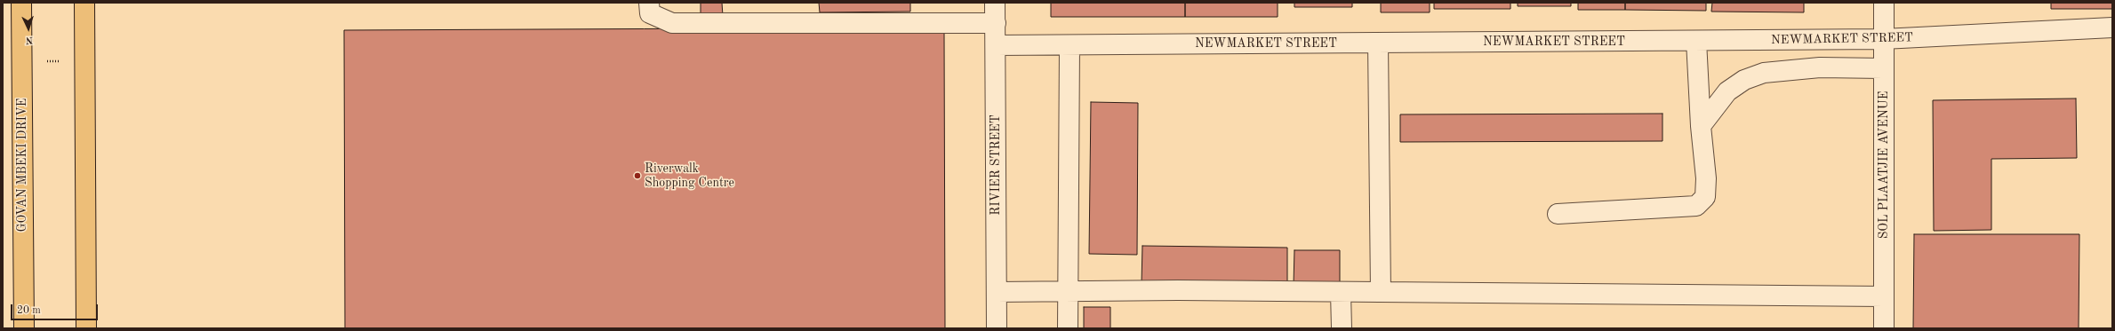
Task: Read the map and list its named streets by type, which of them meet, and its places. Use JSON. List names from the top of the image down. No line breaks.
{"streets":{"main road":["GOVAN MBEKI DRIVE"],"street":["NEWMARKET STREET","RIVIER STREET","SOL PLAATJIE AVENUE"]},"crossings":[["NEWMARKET STREET","RIVIER STREET"],["NEWMARKET STREET","SOL PLAATJIE AVENUE"]],"places":["Riverwalk Shopping Centre"],"scale_bar":"20 m","north":"bottom"}
